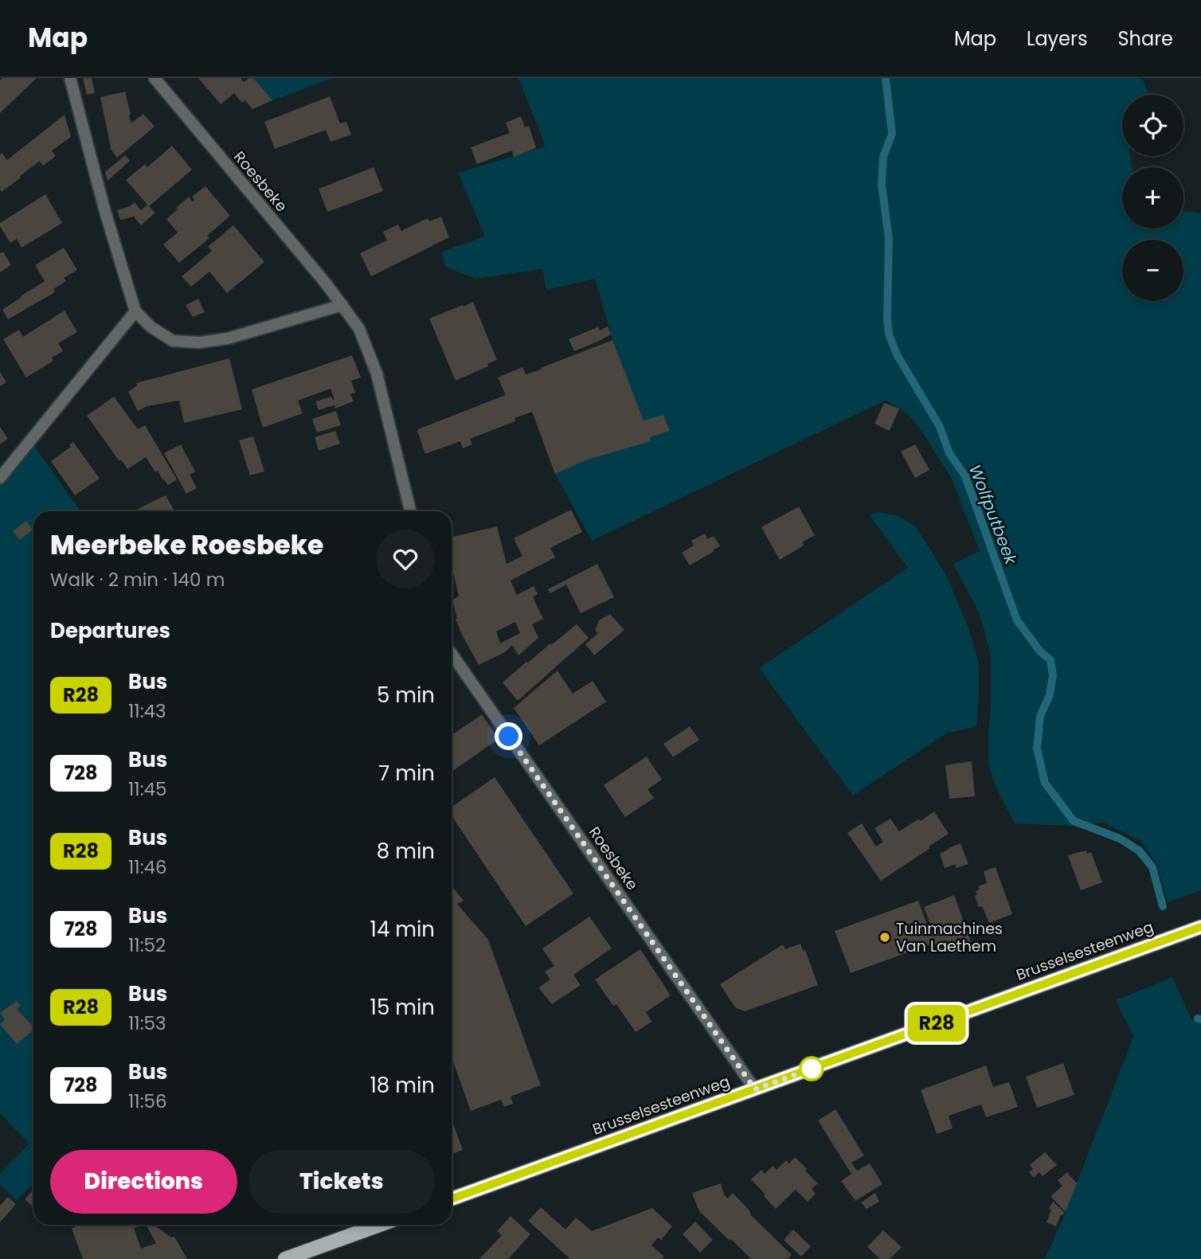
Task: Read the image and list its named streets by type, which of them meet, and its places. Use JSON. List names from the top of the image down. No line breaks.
{"streets":{"main road":["Brusselsesteenweg"],"street":["Roesbeke"]},"crossings":[["Roesbeke","Brusselsesteenweg"]],"water":["Wolfputbeek"],"places":["Tuinmachines Van Laethem"],"lines":["bus line R28"],"page":{"header":"Map","nav":["Map","Layers","Share"],"on_map":"R28","map_buttons":["+","−"],"heading":[["Meerbeke Roesbeke","Walk · 2 min · 140 m"],"Departures"],"list":[{"mark":"R28","name":"Bus","note":"11:43","value":"5 min"},{"mark":"728","name":"Bus","note":"11:45","value":"7 min"},{"mark":"R28","name":"Bus","note":"11:46","value":"8 min"},{"mark":"728","name":"Bus","note":"11:52","value":"14 min"},{"mark":"R28","name":"Bus","note":"11:53","value":"15 min"},{"mark":"728","name":"Bus","note":"11:56","value":"18 min"}],"buttons":["Directions","Tickets"]}}
